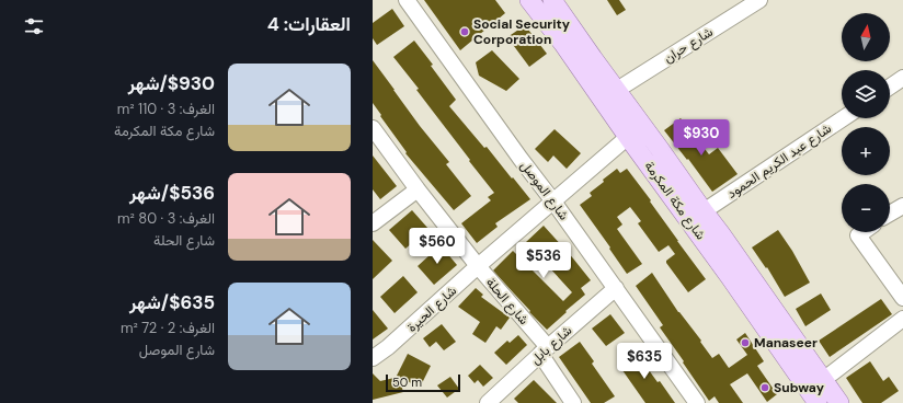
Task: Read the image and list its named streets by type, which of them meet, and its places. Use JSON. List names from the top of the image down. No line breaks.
{"streets":{"main road":["شارع مكة المكرمة"],"street":["شارع حران","شارع عبد الكريم الحمود","شارع الموصل","شارع الحلة","شارع الحيرة","شارع بابل"]},"crossings":[["شارع حران","شارع مكة المكرمة"],["شارع عبد الكريم الحمود","شارع مكة المكرمة"],["شارع الموصل","شارع الحيرة"],["شارع الموصل","شارع بابل"],["شارع مكة المكرمة","شارع الحيرة"],["شارع الحلة","شارع الحيرة"],["شارع الحلة","شارع بابل"]],"places":["Social Security Corporation","Manaseer","Subway"],"scale_bar":"50 m","north":"top","page":{"heading":"العقارات: 4","map_buttons":["+","−"],"list":[{"name":"$930/شهر","note":"الغرف: 3 · 110 m² · شارع مكة المكرمة"},{"name":"$536/شهر","note":"الغرف: 3 · 80 m² · شارع الحلة"},{"name":"$635/شهر","note":"الغرف: 2 · 72 m² · شارع الموصل"}],"price":["$930","$560","$536","$635"],"scale":"50 m"}}
